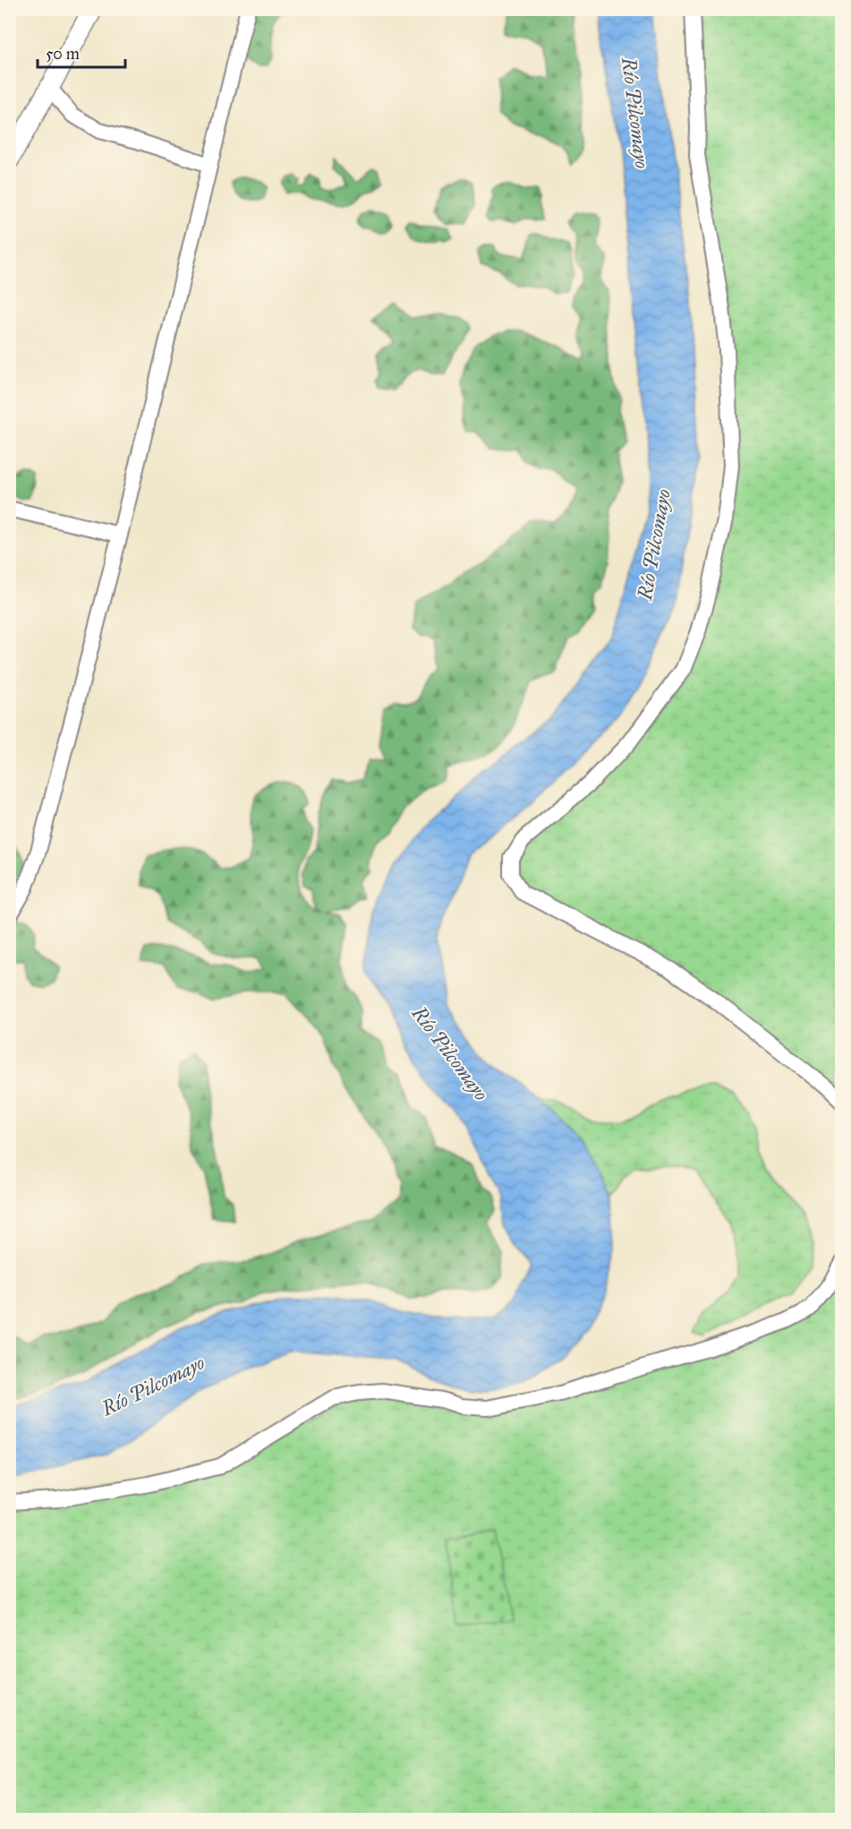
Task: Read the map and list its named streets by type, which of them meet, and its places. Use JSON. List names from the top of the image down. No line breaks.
{"water":["Río Pilcomayo"],"scale_bar":"50 m"}
